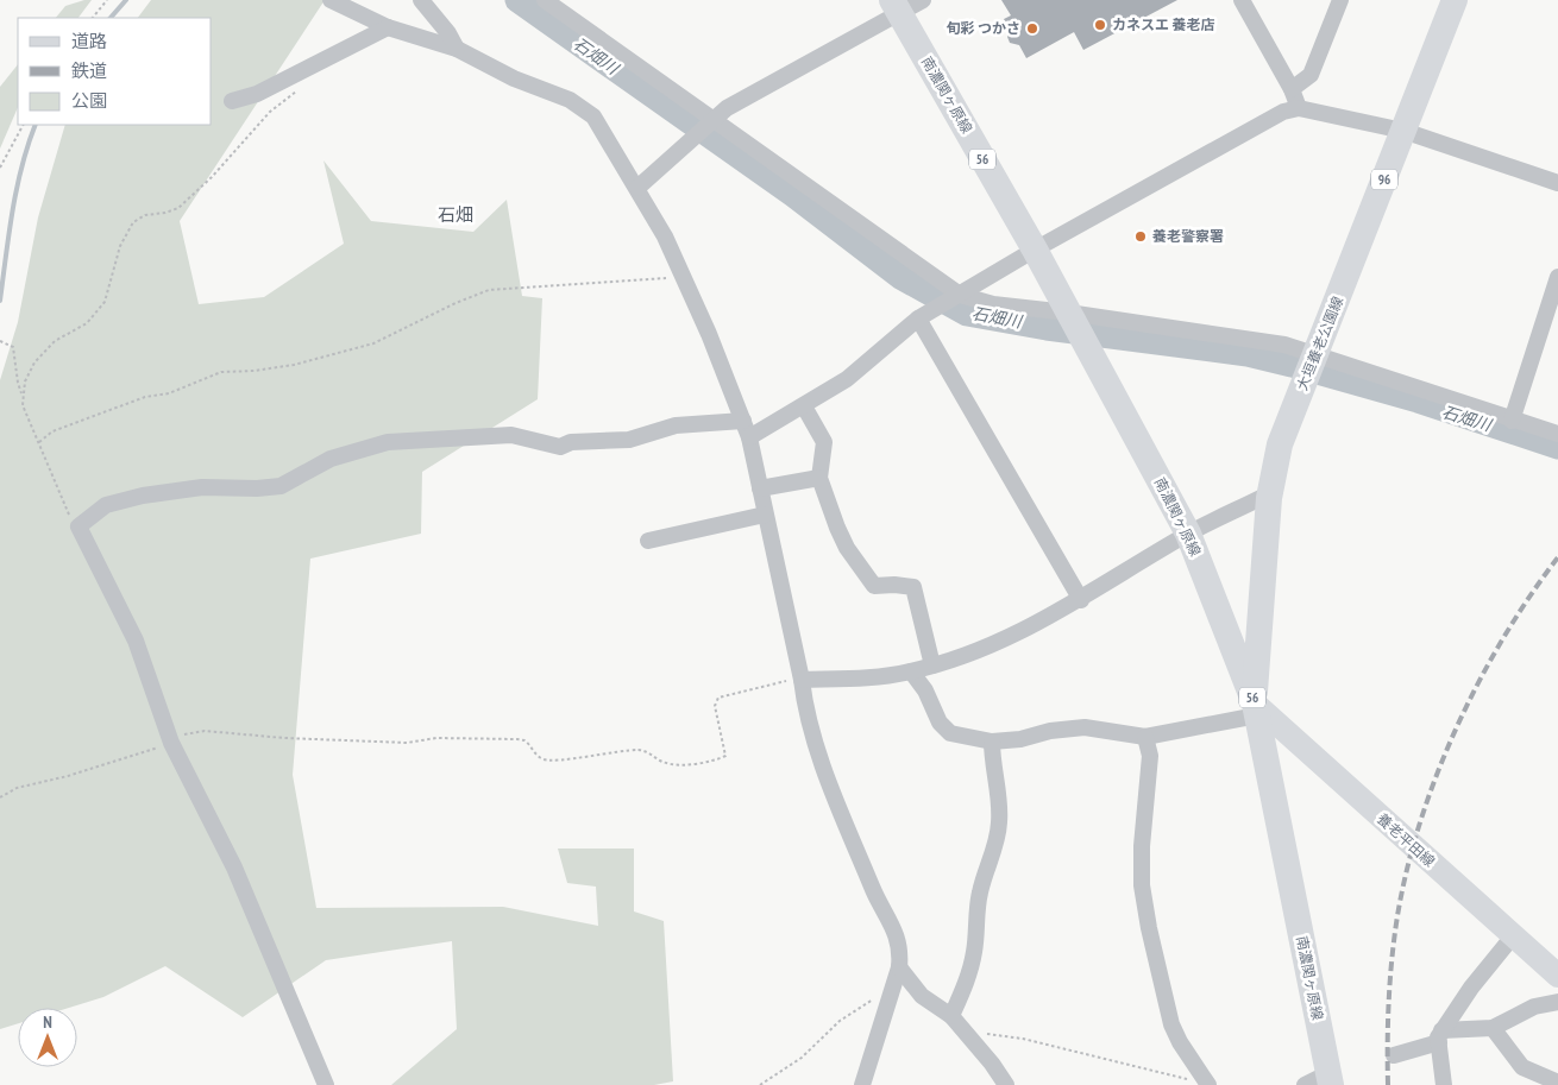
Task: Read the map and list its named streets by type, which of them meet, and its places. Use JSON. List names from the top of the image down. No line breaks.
{"streets":{"main road":["南濃関ヶ原線","56","96","大垣養老公園線","養老平田線"]},"crossings":[["南濃関ヶ原線","大垣養老公園線"],["南濃関ヶ原線","養老平田線"],["大垣養老公園線","養老平田線"]],"districts":["石畑"],"water":["石畑川"],"places":["カネスエ 養老店","旬彩 つかさ","養老警察署"],"legend":["道路","鉄道","公園"],"north":"top"}
